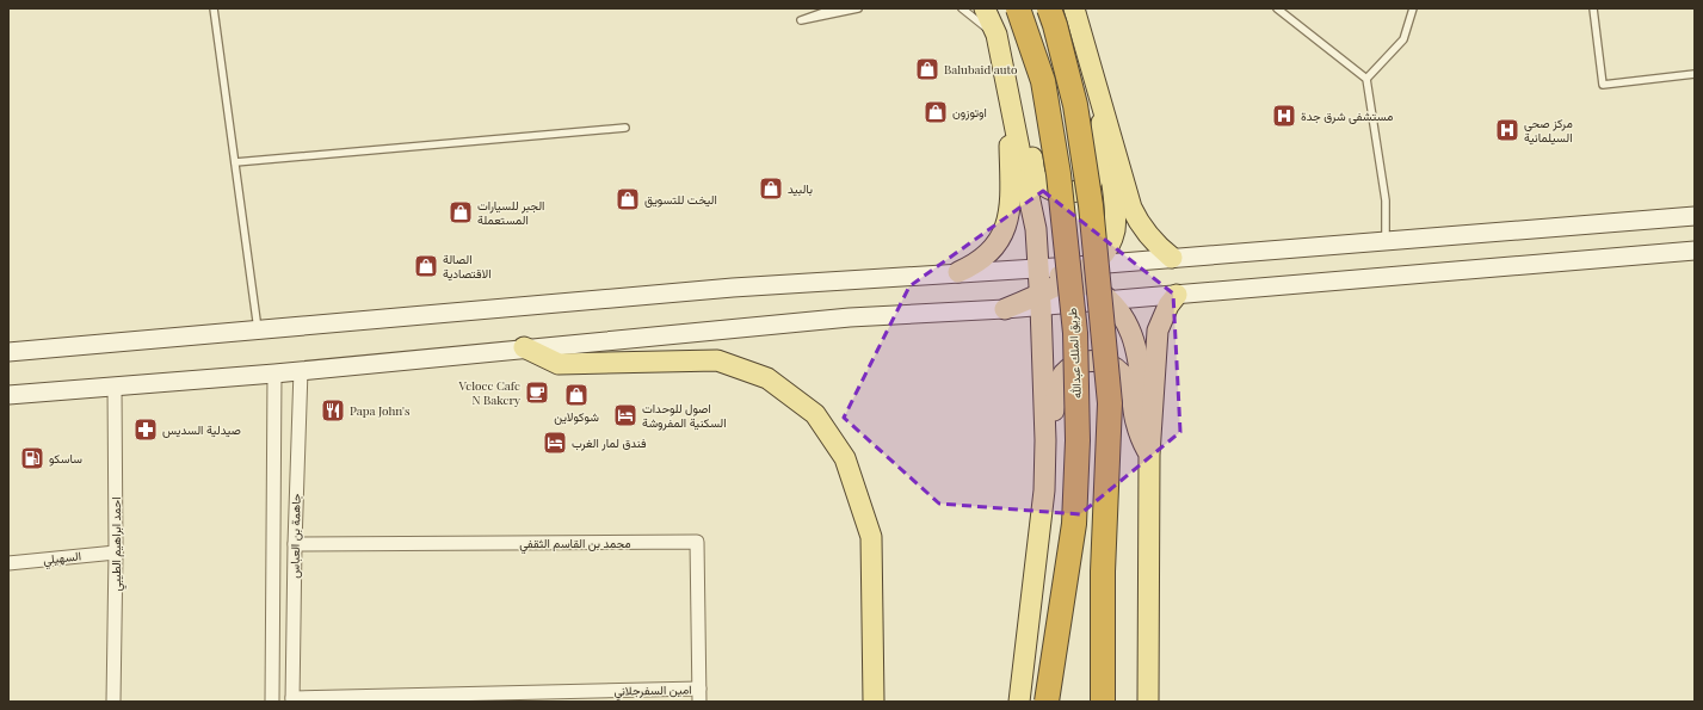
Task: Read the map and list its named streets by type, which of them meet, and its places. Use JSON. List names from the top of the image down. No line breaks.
{"streets":{"highway":["طريق الملك عبدالله"],"street":["جاهمة بن العباس","محمد بن القاسم الثقفي","احمد ابراهيم الطيبي","السهيلي","امين السفرجلاني"]},"crossings":[["جاهمة بن العباس","محمد بن القاسم الثقفي"],["جاهمة بن العباس","امين السفرجلاني"],["محمد بن القاسم الثقفي","امين السفرجلاني"],["احمد ابراهيم الطيبي","السهيلي"]],"places":{"shop":["Balubaid auto","اوتوزون","بالبيد","اليخت للتسويق","الجبر للسيارات المستعملة","الصالة الاقتصادية","شوكولاين"],"hospital":["مستشفى شرق جدة","مركز صحي السيلمانية"],"cafe":["Veloce Cafe N Bakery"],"restaurant":["Papa John's"],"hotel":["اصول للوحدات السكنية المفروشة","فندق لمار الغرب"],"pharmacy":["صيدلية السديس"],"fuel station":["ساسكو"]}}
